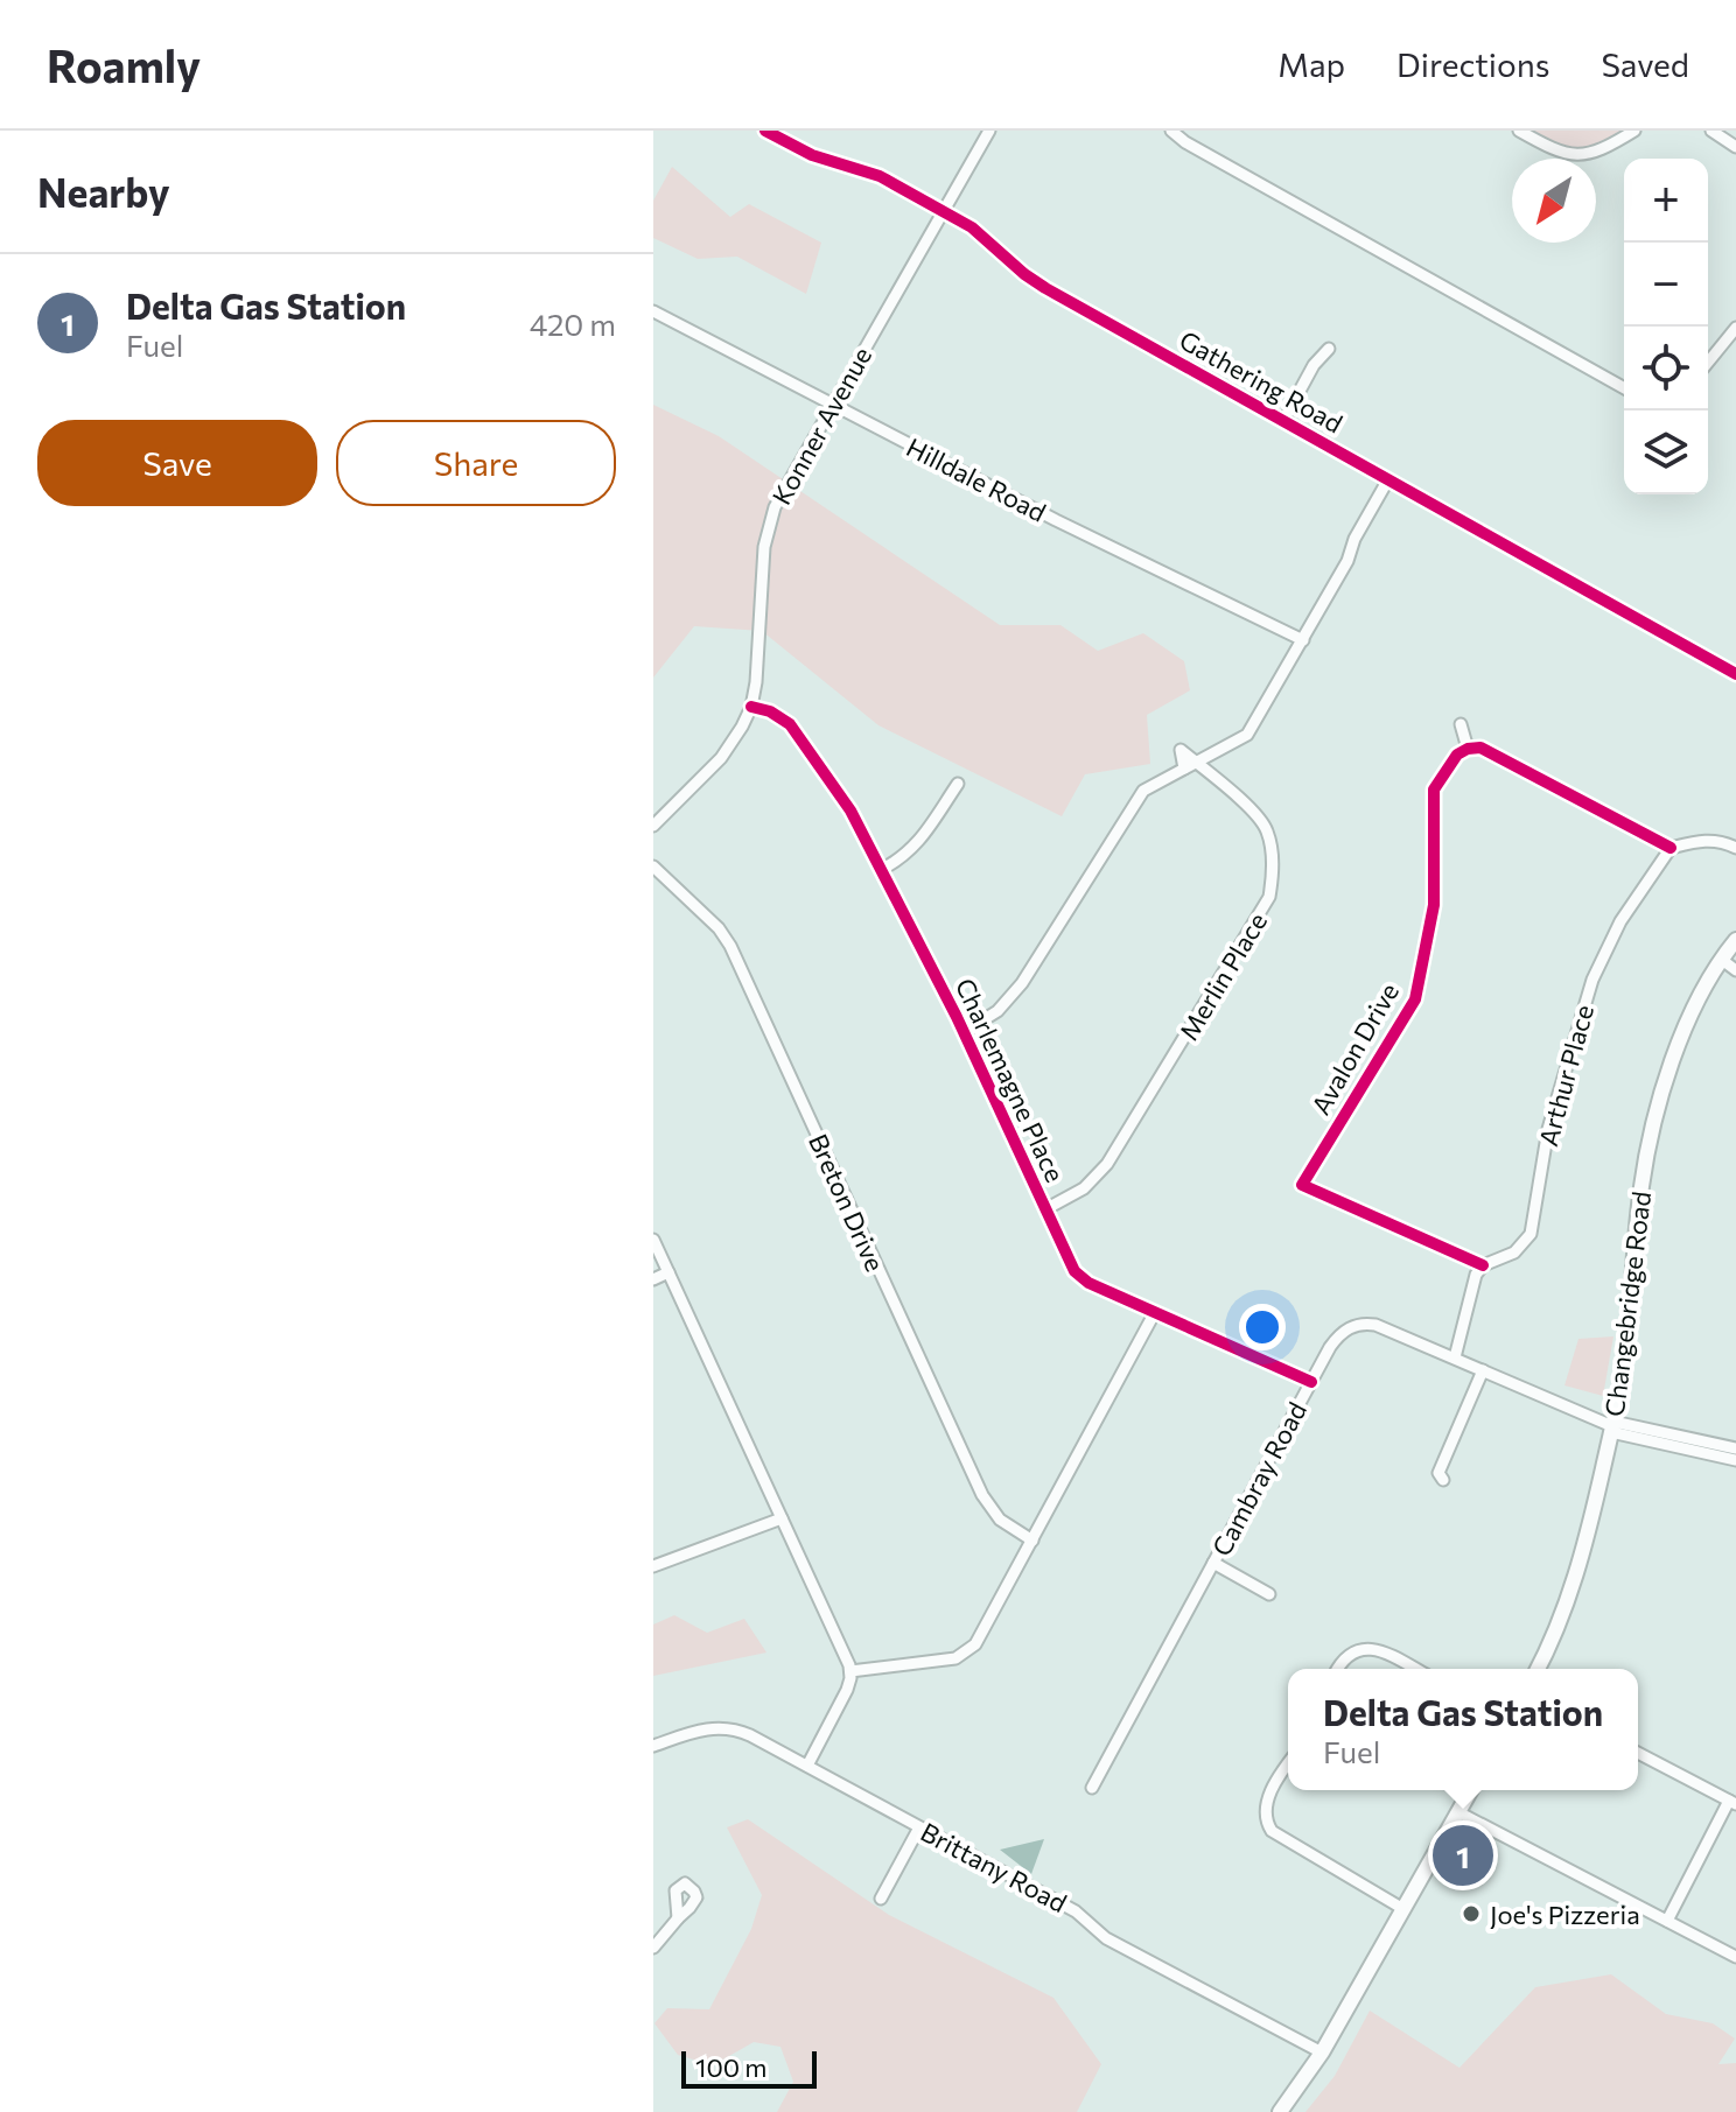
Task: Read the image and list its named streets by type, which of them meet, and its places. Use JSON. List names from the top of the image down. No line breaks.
{"streets":{"main road":["Changebridge Road"],"street":["Gathering Road","Konner Avenue","Hilldale Road","Merlin Place","Avalon Drive","Arthur Place","Charlemagne Place","Breton Drive","Cambray Road","Brittany Road"]},"crossings":[["Gathering Road","Konner Avenue"],["Konner Avenue","Hilldale Road"],["Konner Avenue","Charlemagne Place"],["Merlin Place","Charlemagne Place"],["Avalon Drive","Arthur Place"],["Charlemagne Place","Cambray Road"],["Changebridge Road","Cambray Road"]],"places":["Joe's Pizzeria"],"scale_bar":"100 m","north":"bottom left","page":{"header":"Roamly","nav":["Map","Directions","Saved"],"heading":"Nearby","map_buttons":["+","−"],"list":[{"mark":"1","name":"Delta Gas Station","note":"Fuel","value":"420 m"}],"buttons":["Save","Share"],"popup":["Delta Gas Station","Fuel"],"pins":"1","scale":"100 m"}}
